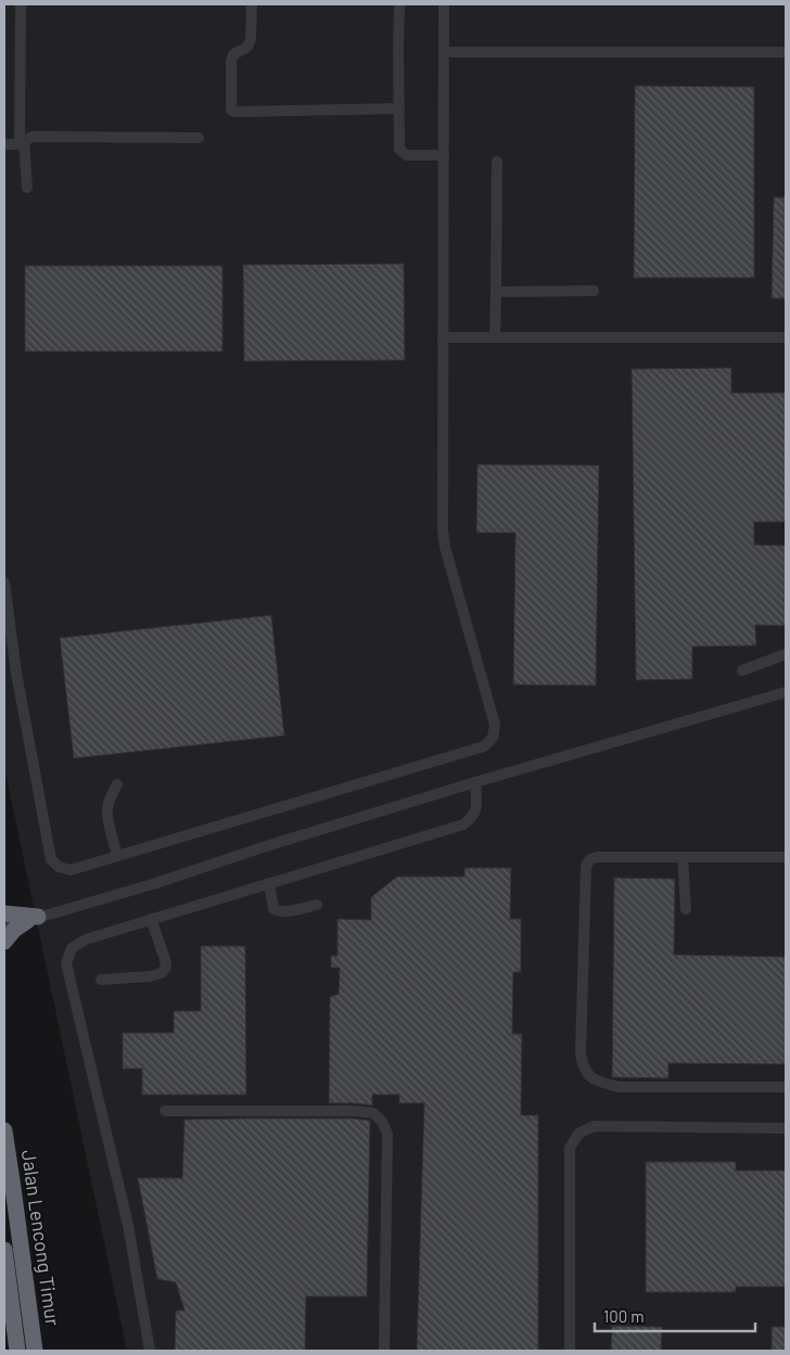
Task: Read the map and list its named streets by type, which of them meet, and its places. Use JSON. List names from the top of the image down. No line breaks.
{"streets":{"highway":["Jalan Lencong Timur"]},"scale_bar":"100 m"}
